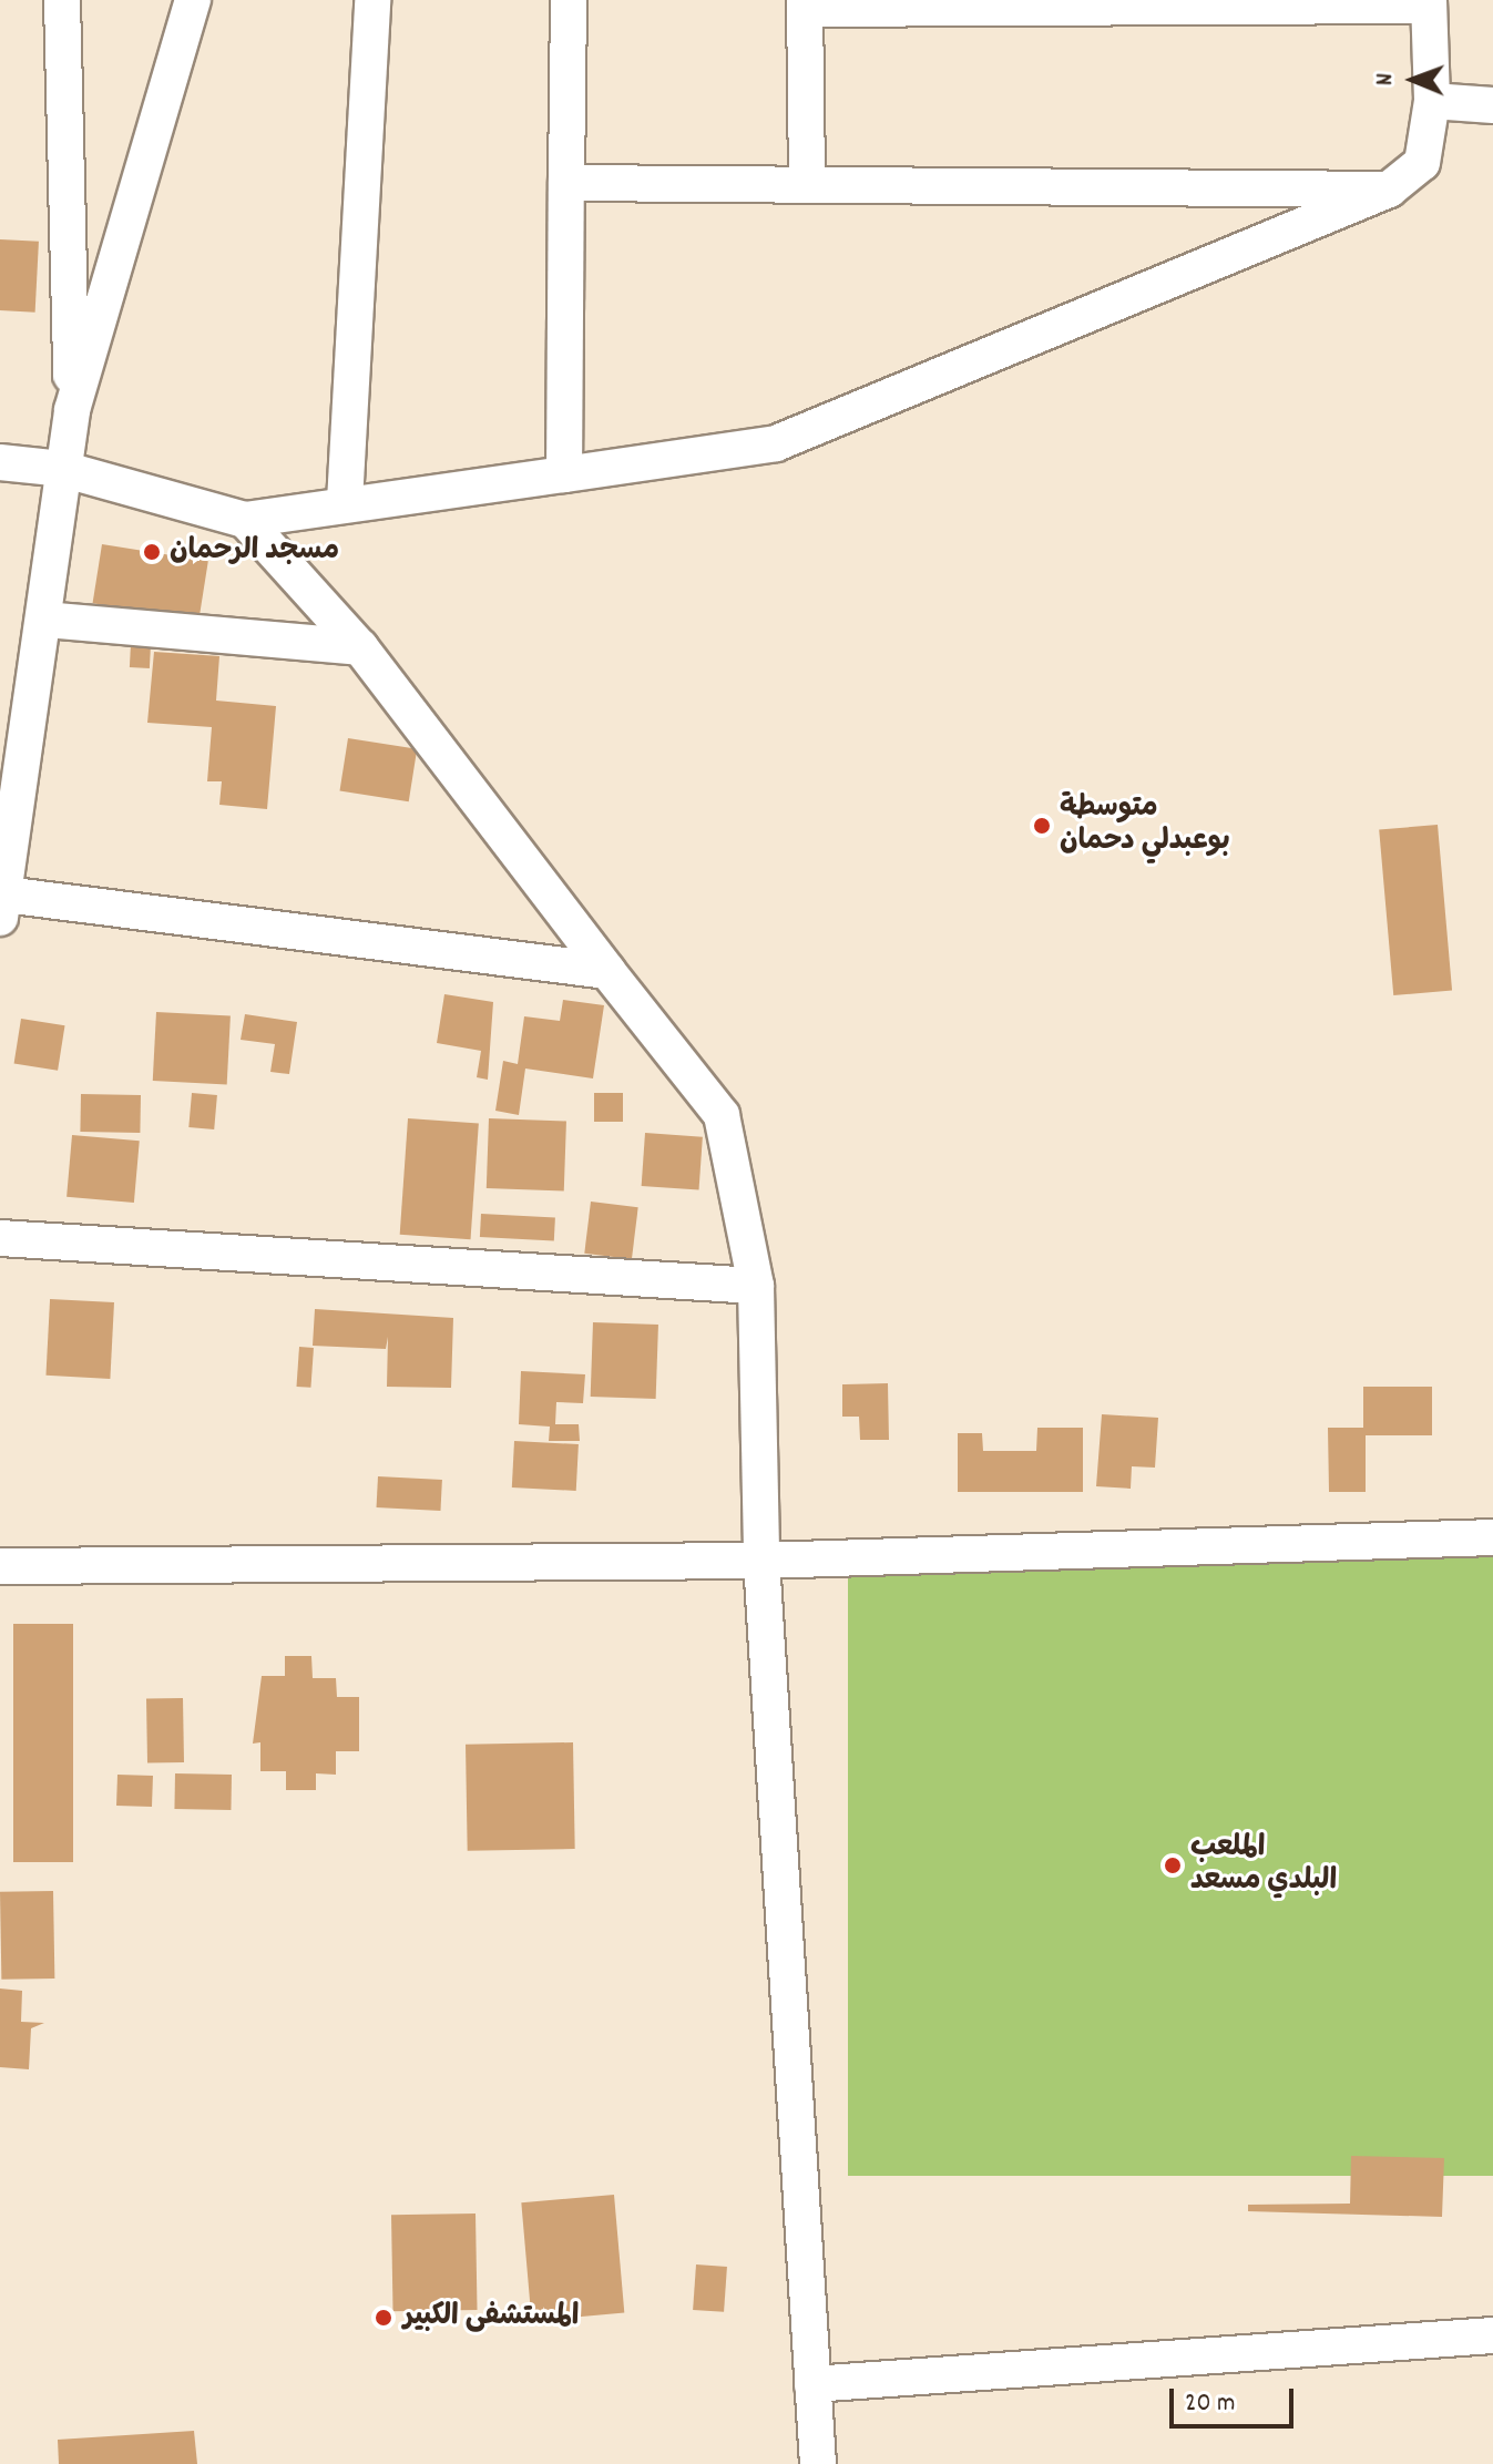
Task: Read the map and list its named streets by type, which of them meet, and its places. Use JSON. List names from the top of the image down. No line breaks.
{"places":["مسجد الرحمان","متوسطة بوعبدلي دحمان","الملعب البلدي مسعد","المستشفى الكبير"],"scale_bar":"20 m","north":"left"}
